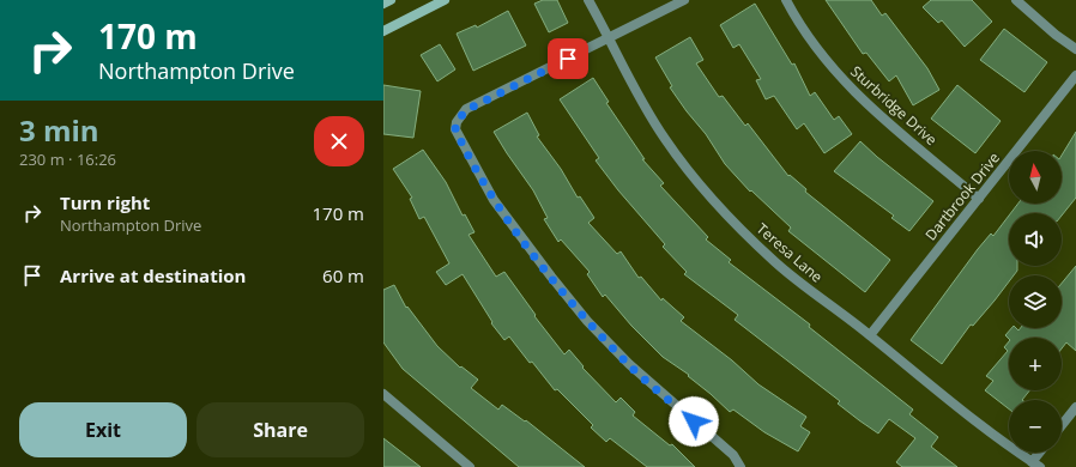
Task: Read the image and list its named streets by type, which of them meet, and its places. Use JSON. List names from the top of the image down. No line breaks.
{"streets":{"street":["Sturbridge Drive","Dartbrook Drive","Teresa Lane"]},"crossings":[["Sturbridge Drive","Dartbrook Drive"],["Dartbrook Drive","Teresa Lane"]],"north":"top","page":{"turn":["170 m","Northampton Drive"],"heading":["3 min","230 m · 16:26"],"map_buttons":["+","−"],"list":[{"name":"Turn right","note":"Northampton Drive","value":"170 m"},{"name":"Arrive at destination","value":"60 m"}],"buttons":["Exit","Share"]}}
